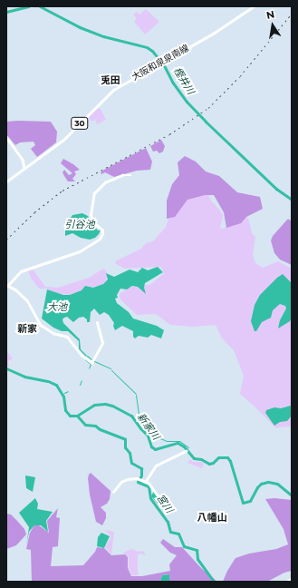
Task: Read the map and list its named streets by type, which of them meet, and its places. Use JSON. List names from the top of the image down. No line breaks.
{"streets":{"main road":["大阪和泉泉南線","30"]},"districts":["兎田","新家","八幡山"],"water":["樫井川","引谷池","大池","新家川","宮川"],"north":"top"}
